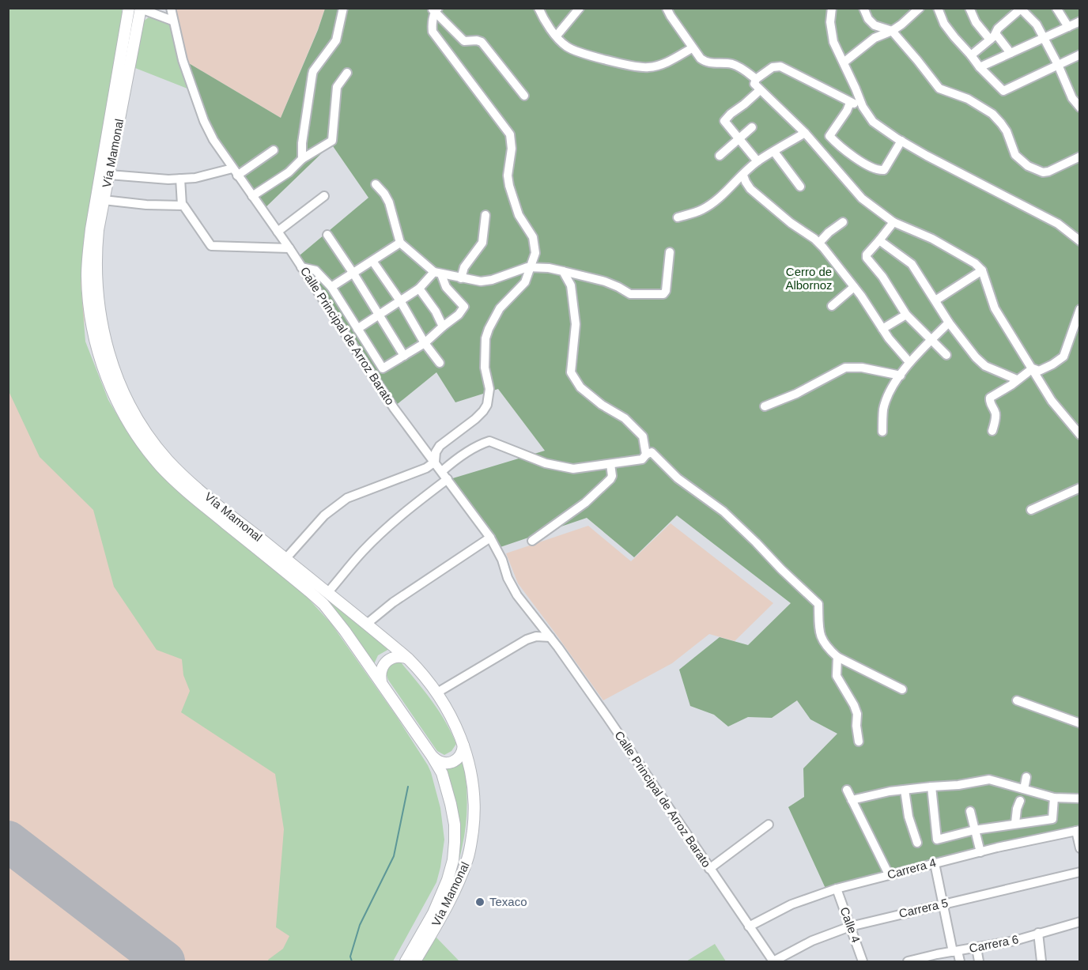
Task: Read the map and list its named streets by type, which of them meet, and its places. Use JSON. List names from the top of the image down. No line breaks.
{"streets":{"main road":["Vía Mamonal"],"street":["Calle Principal de Arroz Barato","Carrera 4","Carrera 5","Calle 4","Carrera 6"]},"crossings":[["Calle Principal de Arroz Barato","Carrera 4"],["Calle Principal de Arroz Barato","Carrera 5"],["Carrera 4","Calle 4"],["Carrera 5","Calle 4"]],"parks":["Cerro de Albornoz"],"places":["Texaco"]}
